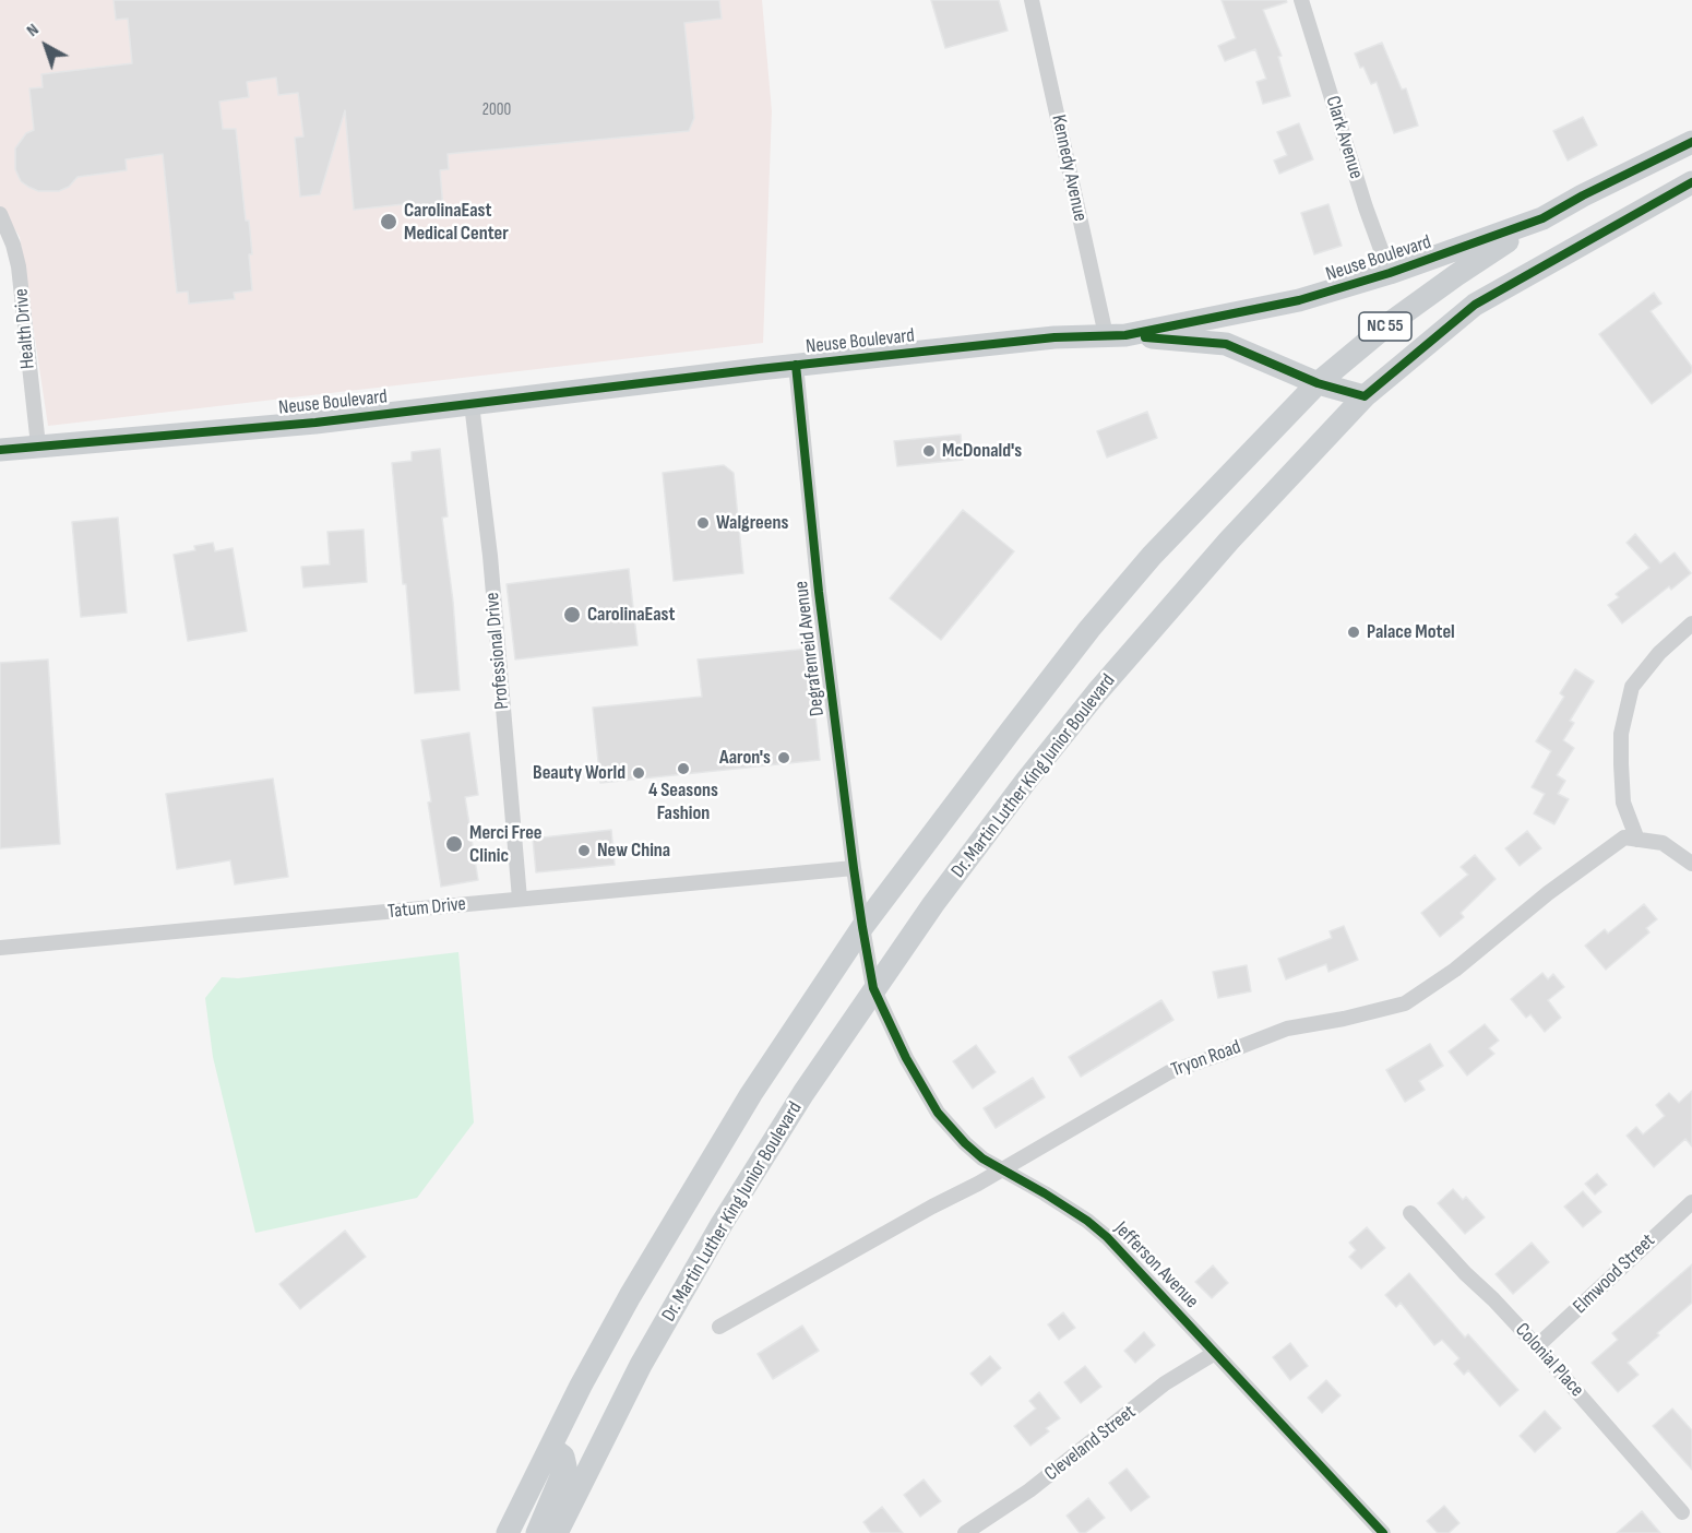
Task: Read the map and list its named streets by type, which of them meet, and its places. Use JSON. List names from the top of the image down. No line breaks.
{"streets":{"main road":["Neuse Boulevard","NC 55","Dr. Martin Luther King Junior Boulevard"],"street":["Clark Avenue","Kennedy Avenue","Health Drive","Degrafenreid Avenue","Professional Drive","Tatum Drive","Tryon Road","Jefferson Avenue","Elmwood Street","Colonial Place","Cleveland Street"]},"crossings":[["Clark Avenue","Neuse Boulevard"],["Kennedy Avenue","Neuse Boulevard"],["Kennedy Avenue","NC 55"],["Neuse Boulevard","NC 55"],["Neuse Boulevard","Health Drive"],["Neuse Boulevard","Degrafenreid Avenue"],["Neuse Boulevard","Professional Drive"],["NC 55","Dr. Martin Luther King Junior Boulevard"],["Degrafenreid Avenue","Tatum Drive"],["Degrafenreid Avenue","Jefferson Avenue"],["Professional Drive","Tatum Drive"],["Dr. Martin Luther King Junior Boulevard","Jefferson Avenue"],["Tryon Road","Jefferson Avenue"],["Jefferson Avenue","Cleveland Street"],["Elmwood Street","Colonial Place"]],"places":["CarolinaEast Medical Center","McDonald's","Walgreens","CarolinaEast","Palace Motel","Aaron's","4 Seasons Fashion","Beauty World","Merci Free Clinic","New China"],"house_numbers":["2000"],"north":"top left"}
